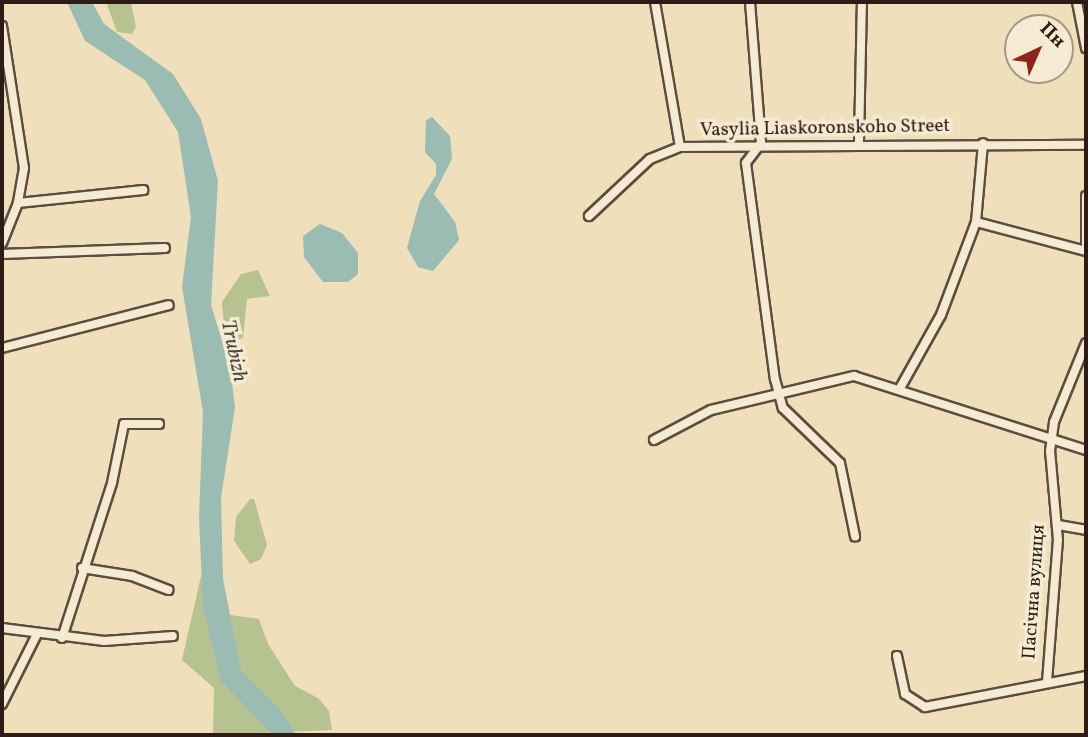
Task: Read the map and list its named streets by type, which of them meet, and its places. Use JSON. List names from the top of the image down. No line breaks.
{"streets":{"street":["Vasylia Liaskoronskoho Street","Пасічна вулиця"]},"water":["Trubizh"],"north":"top right"}
